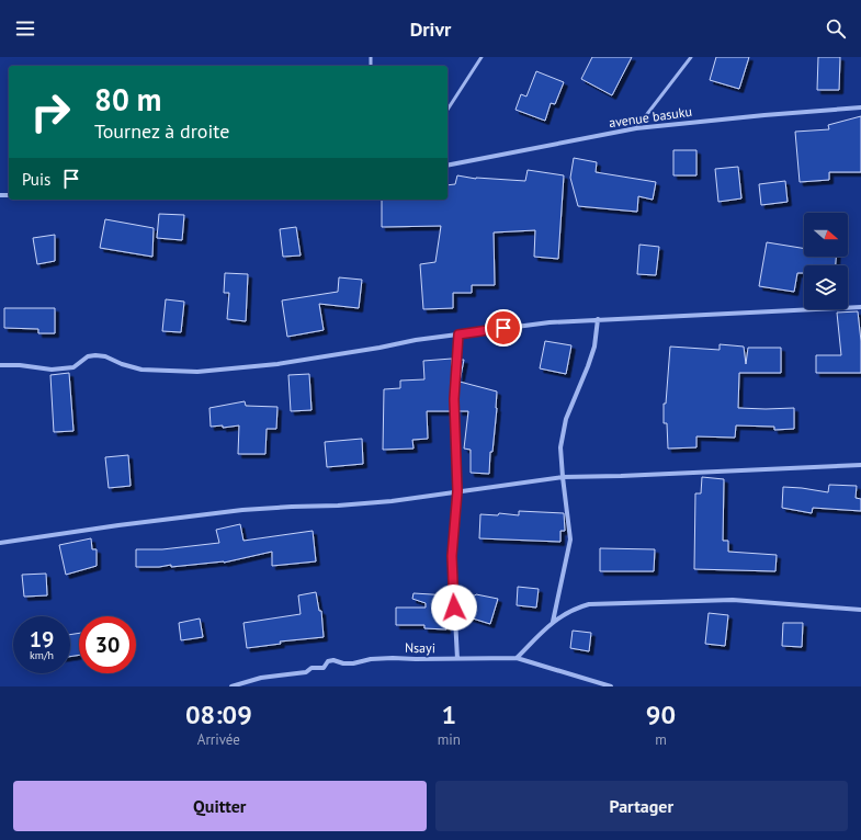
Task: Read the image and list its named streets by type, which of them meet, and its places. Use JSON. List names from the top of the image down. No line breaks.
{"streets":{"street":["avenue basuku","Nsayi"]},"north":"right","page":{"header":"Drivr","turn":["80 m","Tournez à droite"],"then":"Puis","speed":"19 km/h","limit":"30","eta":["08:09","Arrivée","1","min","90","m"],"buttons":["Quitter","Partager"]}}
